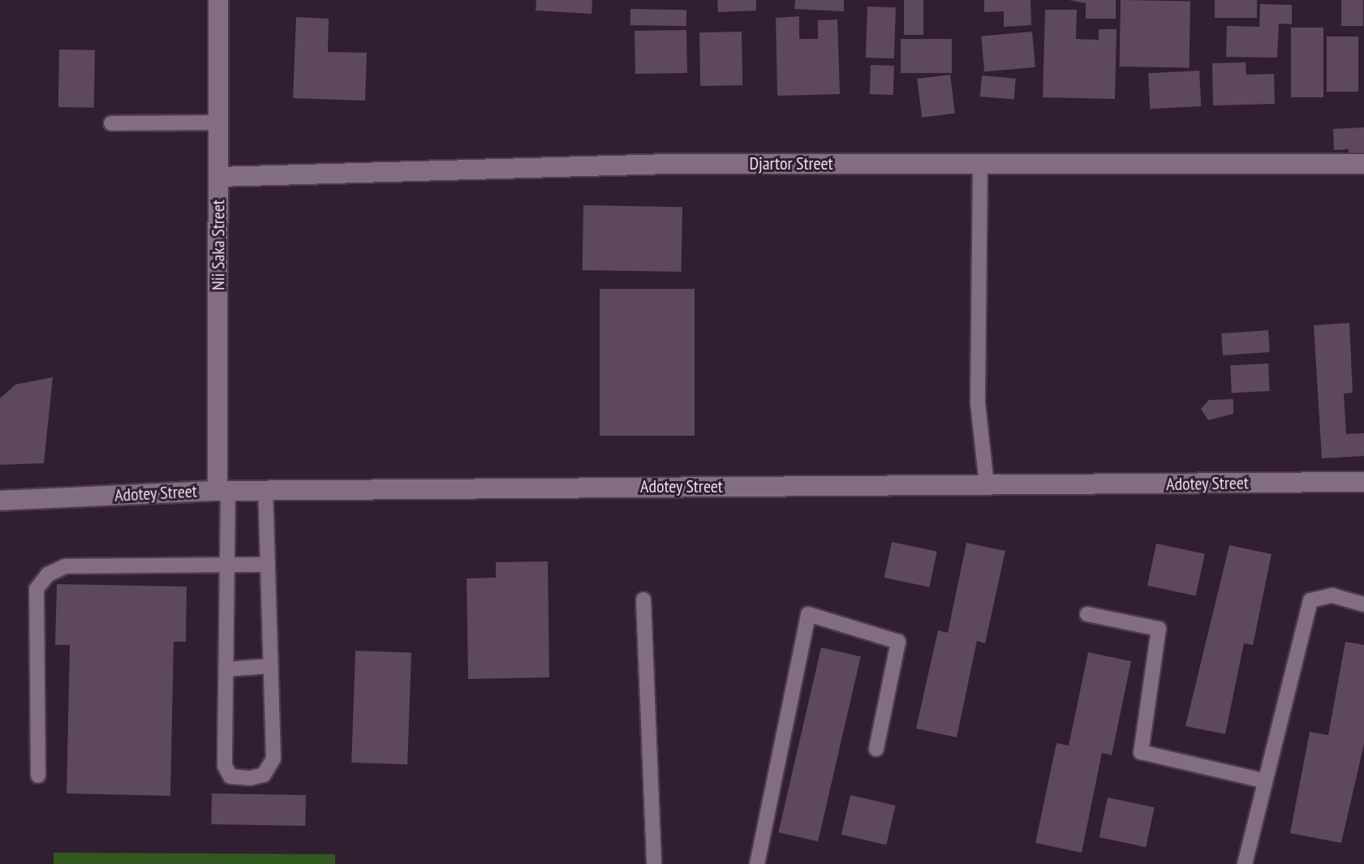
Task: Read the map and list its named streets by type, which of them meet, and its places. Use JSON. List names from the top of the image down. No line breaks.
{"streets":{"street":["Djartor Street","Nii Saka Street","Adotey Street"]},"crossings":[["Djartor Street","Nii Saka Street"],["Nii Saka Street","Adotey Street"]]}
